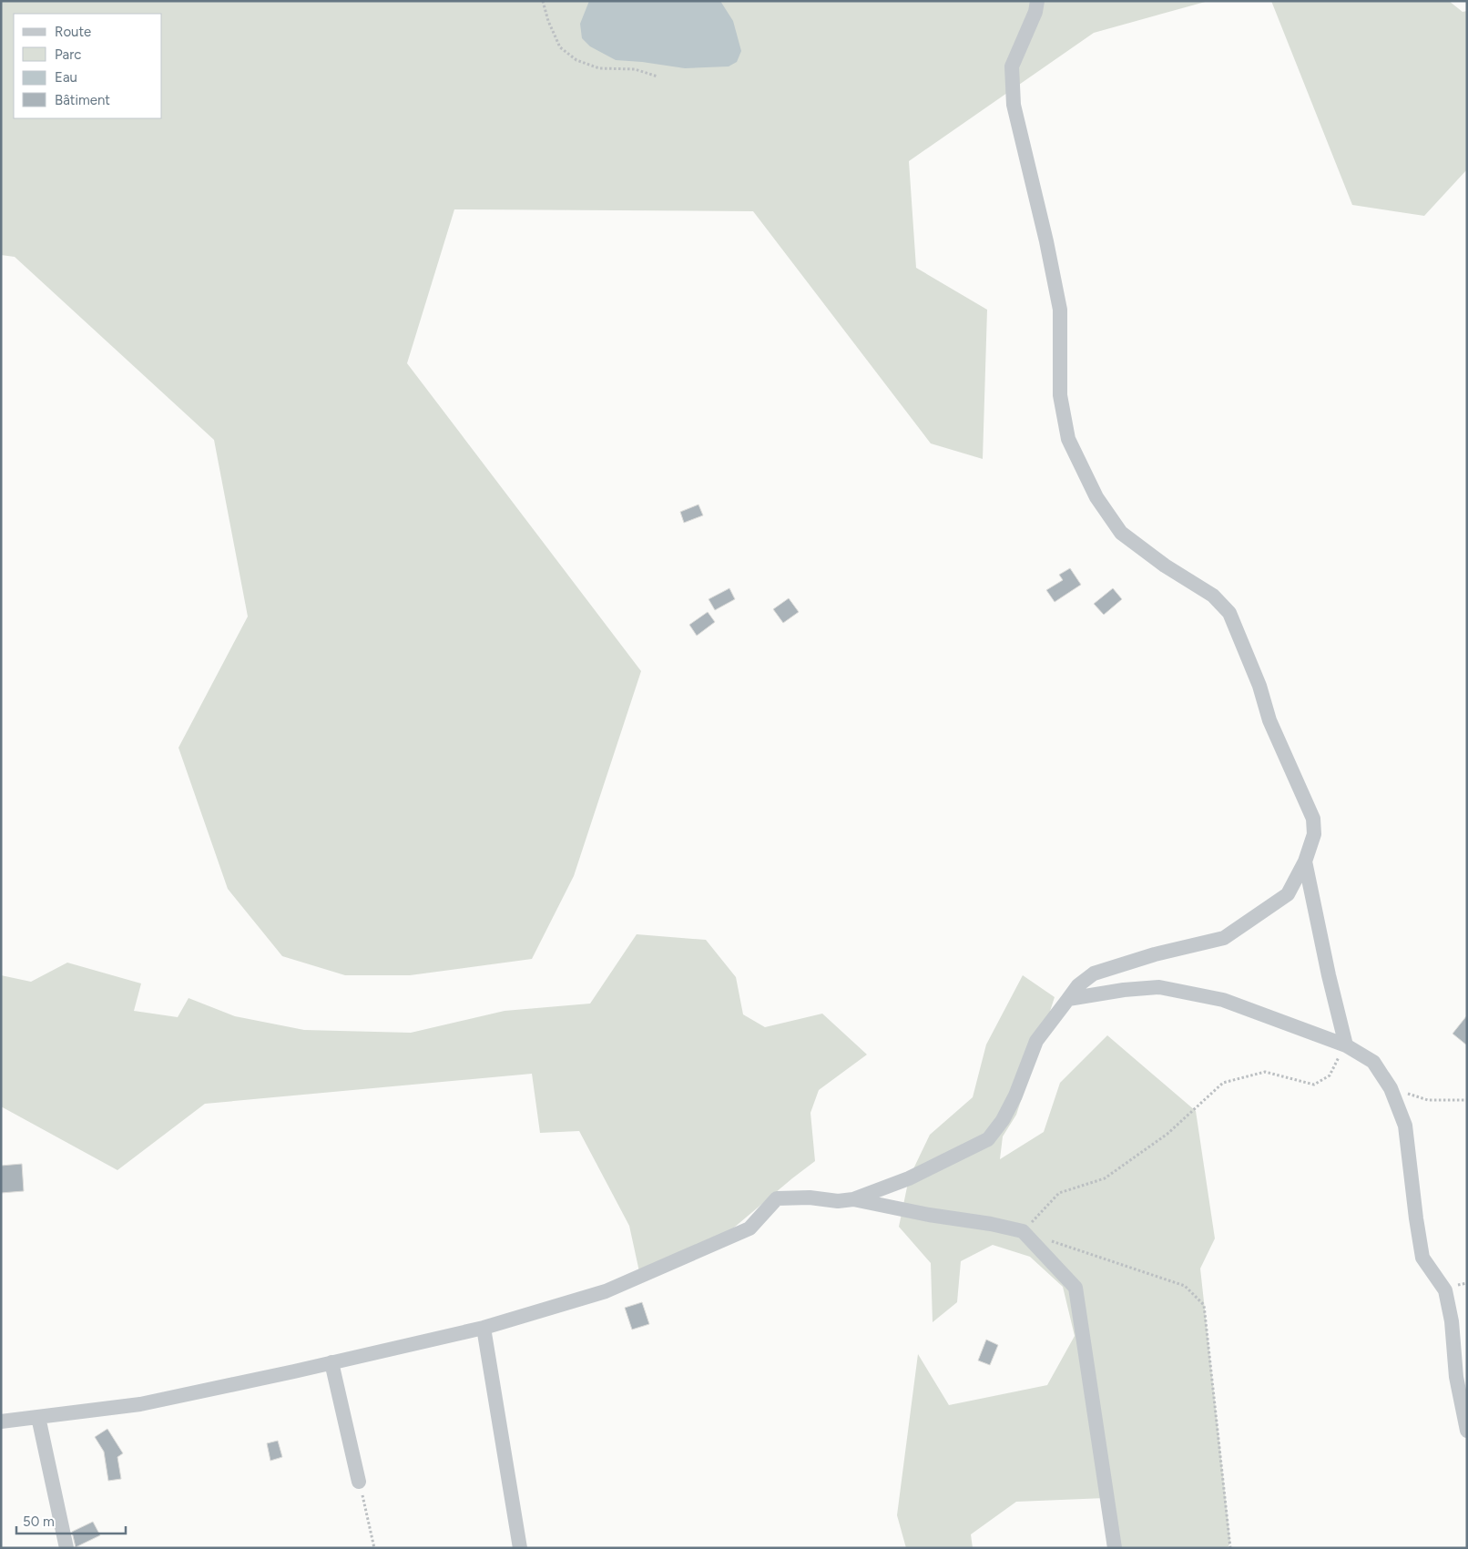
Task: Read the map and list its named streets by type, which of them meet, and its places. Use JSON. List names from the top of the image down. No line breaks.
{"legend":["Route","Parc","Eau","Bâtiment"],"scale_bar":"50 m"}
